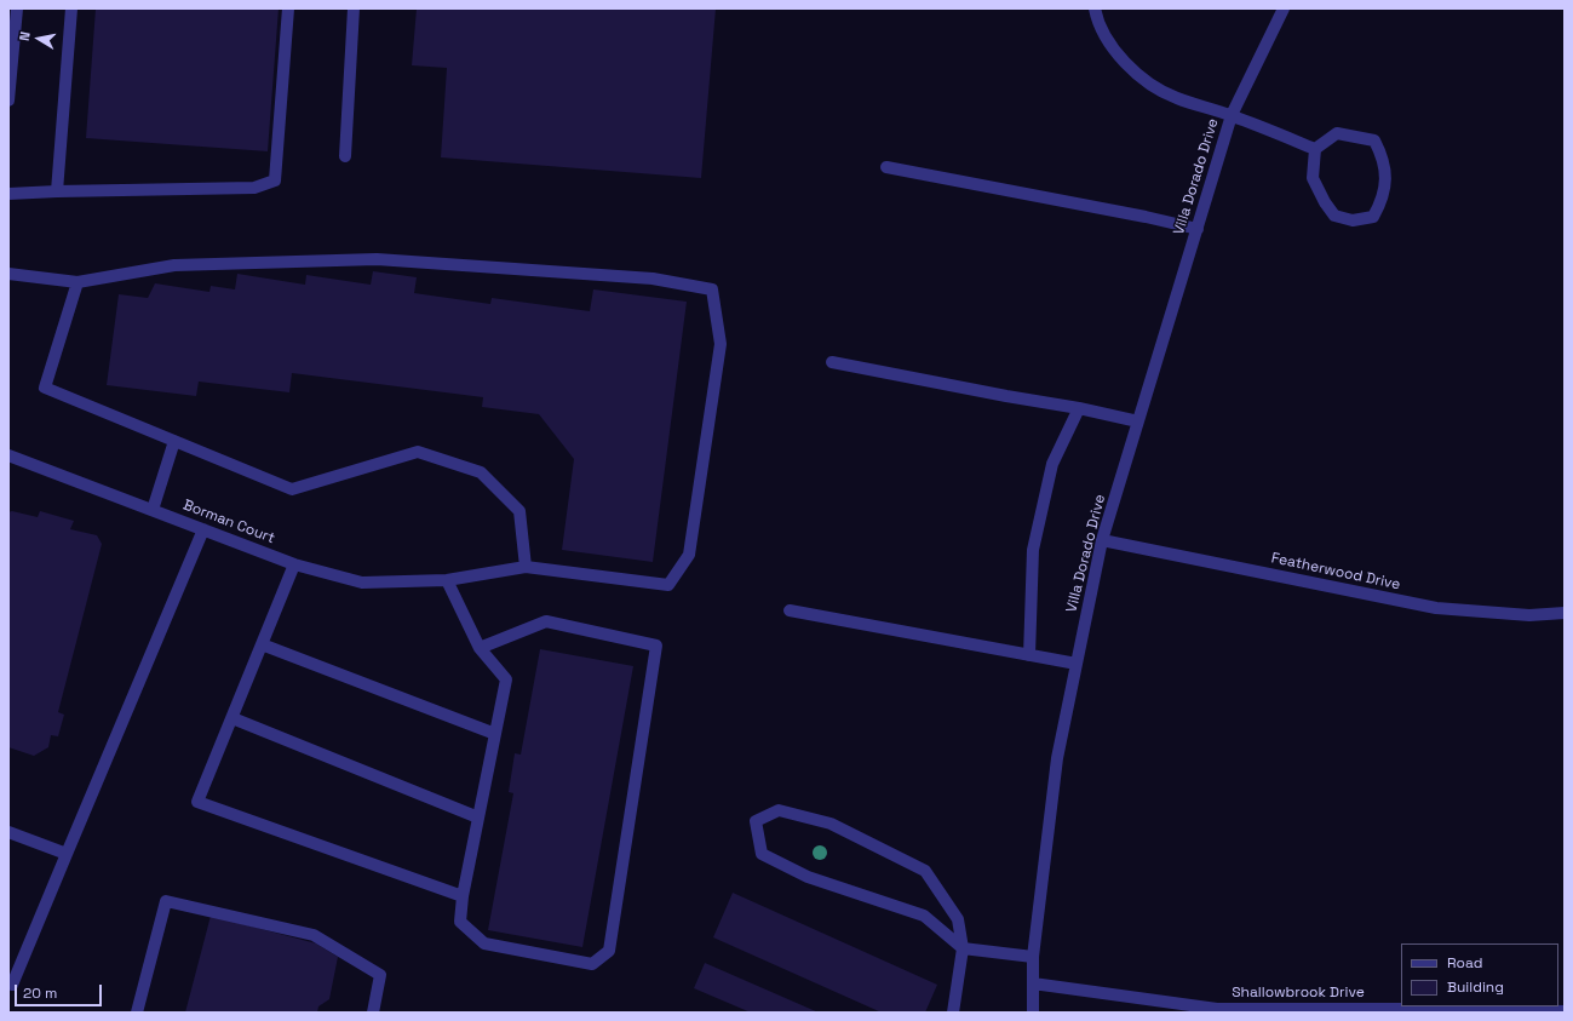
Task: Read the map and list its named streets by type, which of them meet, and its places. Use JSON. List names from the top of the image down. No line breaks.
{"streets":{"street":["Villa Dorado Drive","Borman Court","Featherwood Drive","Shallowbrook Drive"]},"crossings":[["Villa Dorado Drive","Featherwood Drive"],["Villa Dorado Drive","Shallowbrook Drive"]],"legend":["Road","Building"],"scale_bar":"20 m","north":"left"}
